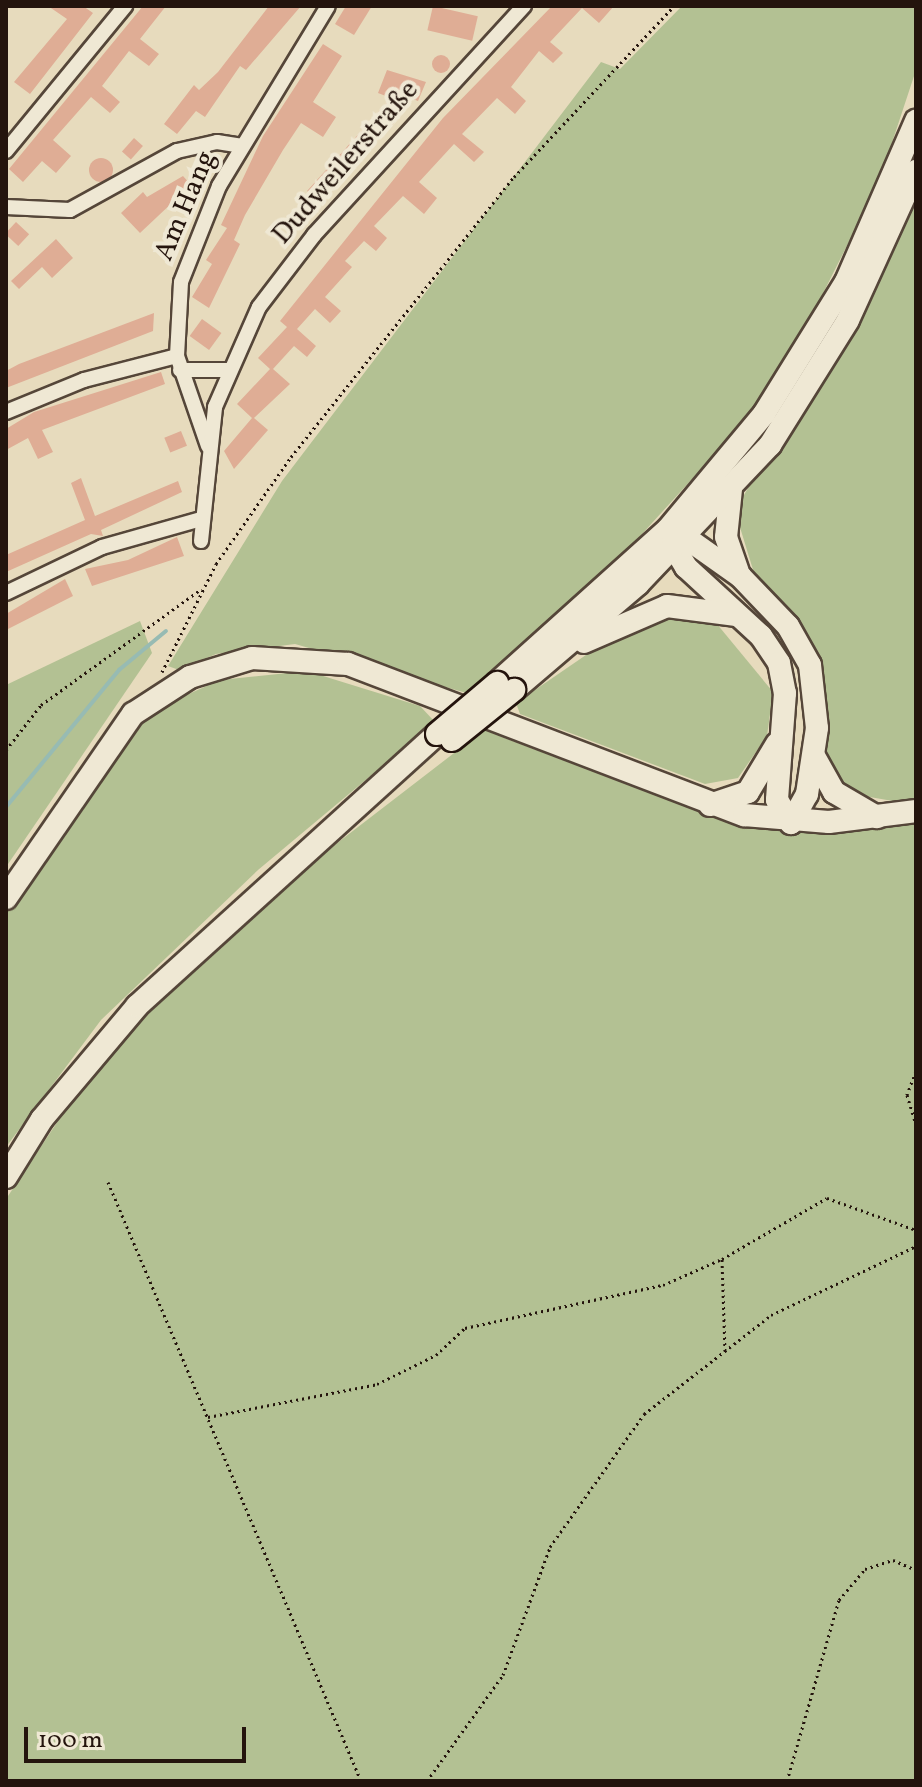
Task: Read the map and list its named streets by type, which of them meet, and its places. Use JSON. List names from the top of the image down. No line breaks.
{"streets":{"street":["Dudweilerstraße","Am Hang"]},"crossings":[["Dudweilerstraße","Am Hang"]],"scale_bar":"100 m"}
